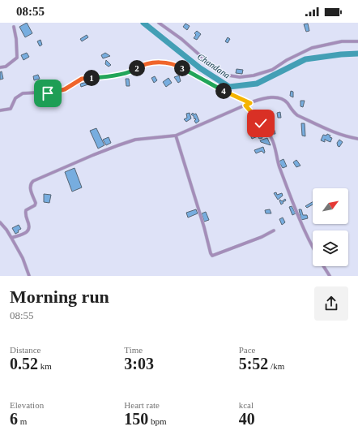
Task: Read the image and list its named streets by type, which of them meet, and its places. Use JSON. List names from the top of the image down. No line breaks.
{"water":["Chandana"],"north":"top right","page":{"status":"08:55","pins":["2","3","1","4"],"heading":["Morning run","08:55"],"stats":[["Distance","0.52 km"],["Time","3:03"],["Pace","5:52 /km"],["Elevation","6 m"],["Heart rate","150 bpm"],["kcal","40"]]}}
